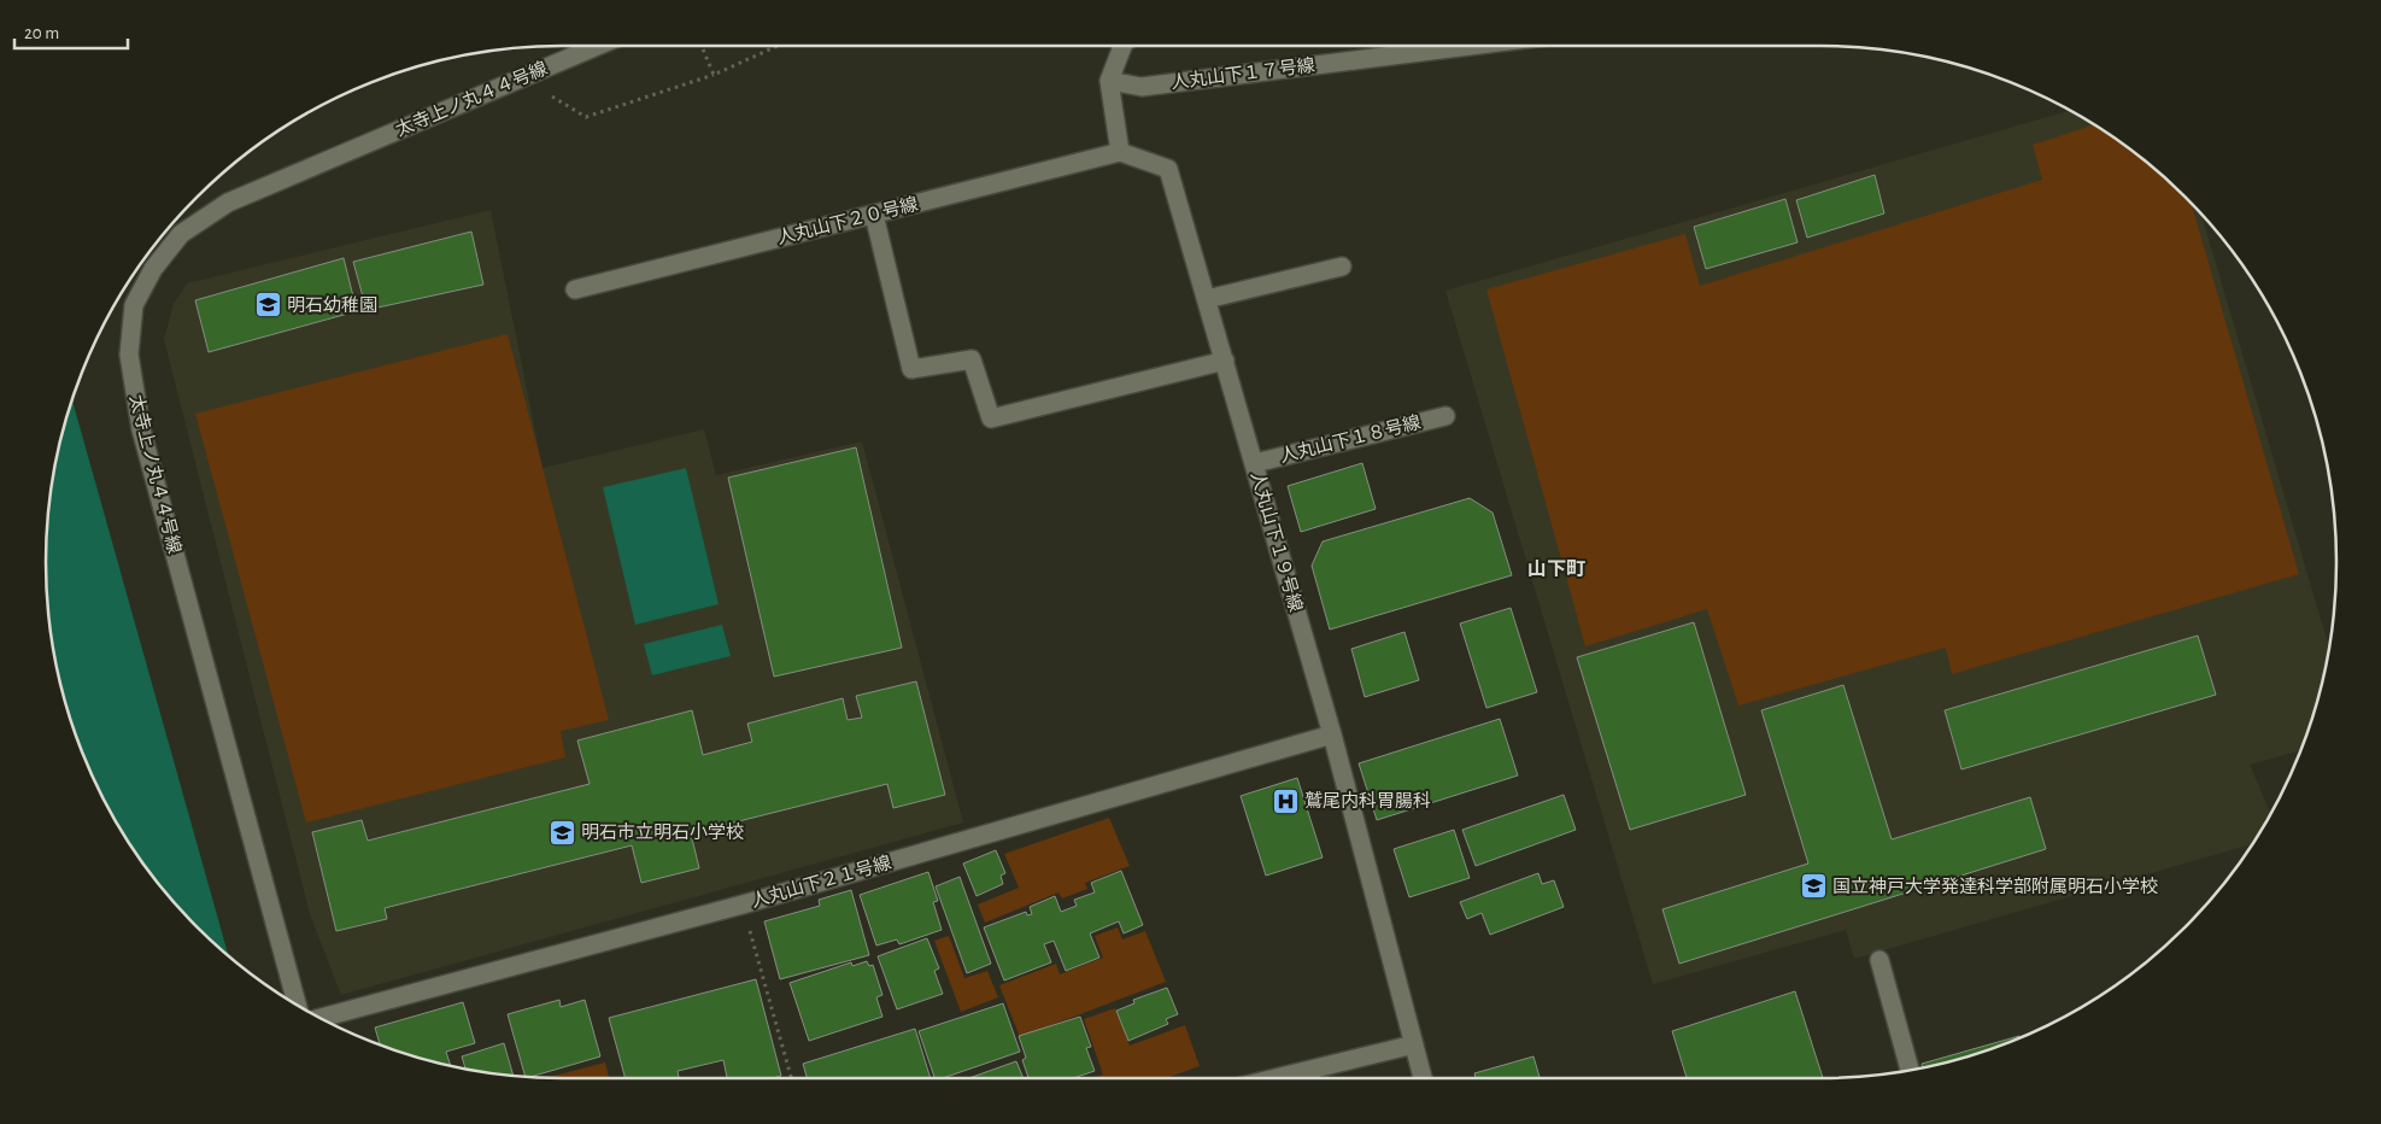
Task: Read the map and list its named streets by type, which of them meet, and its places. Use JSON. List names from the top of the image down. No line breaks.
{"streets":{"street":["人丸山下１７号線","太寺上ノ丸４４号線","人丸山下２０号線","人丸山下１８号線","人丸山下１９号線","人丸山下２１号線"]},"crossings":[["人丸山下２０号線","人丸山下１９号線"],["人丸山下１８号線","人丸山下１９号線"],["人丸山下１９号線","人丸山下２１号線"]],"districts":["山下町"],"places":{"school or university":["明石幼稚園","明石市立明石小学校","国立神戸大学発達科学部附属明石小学校"],"hospital":["鷲尾内科胃腸科"]},"scale_bar":"20 m"}
